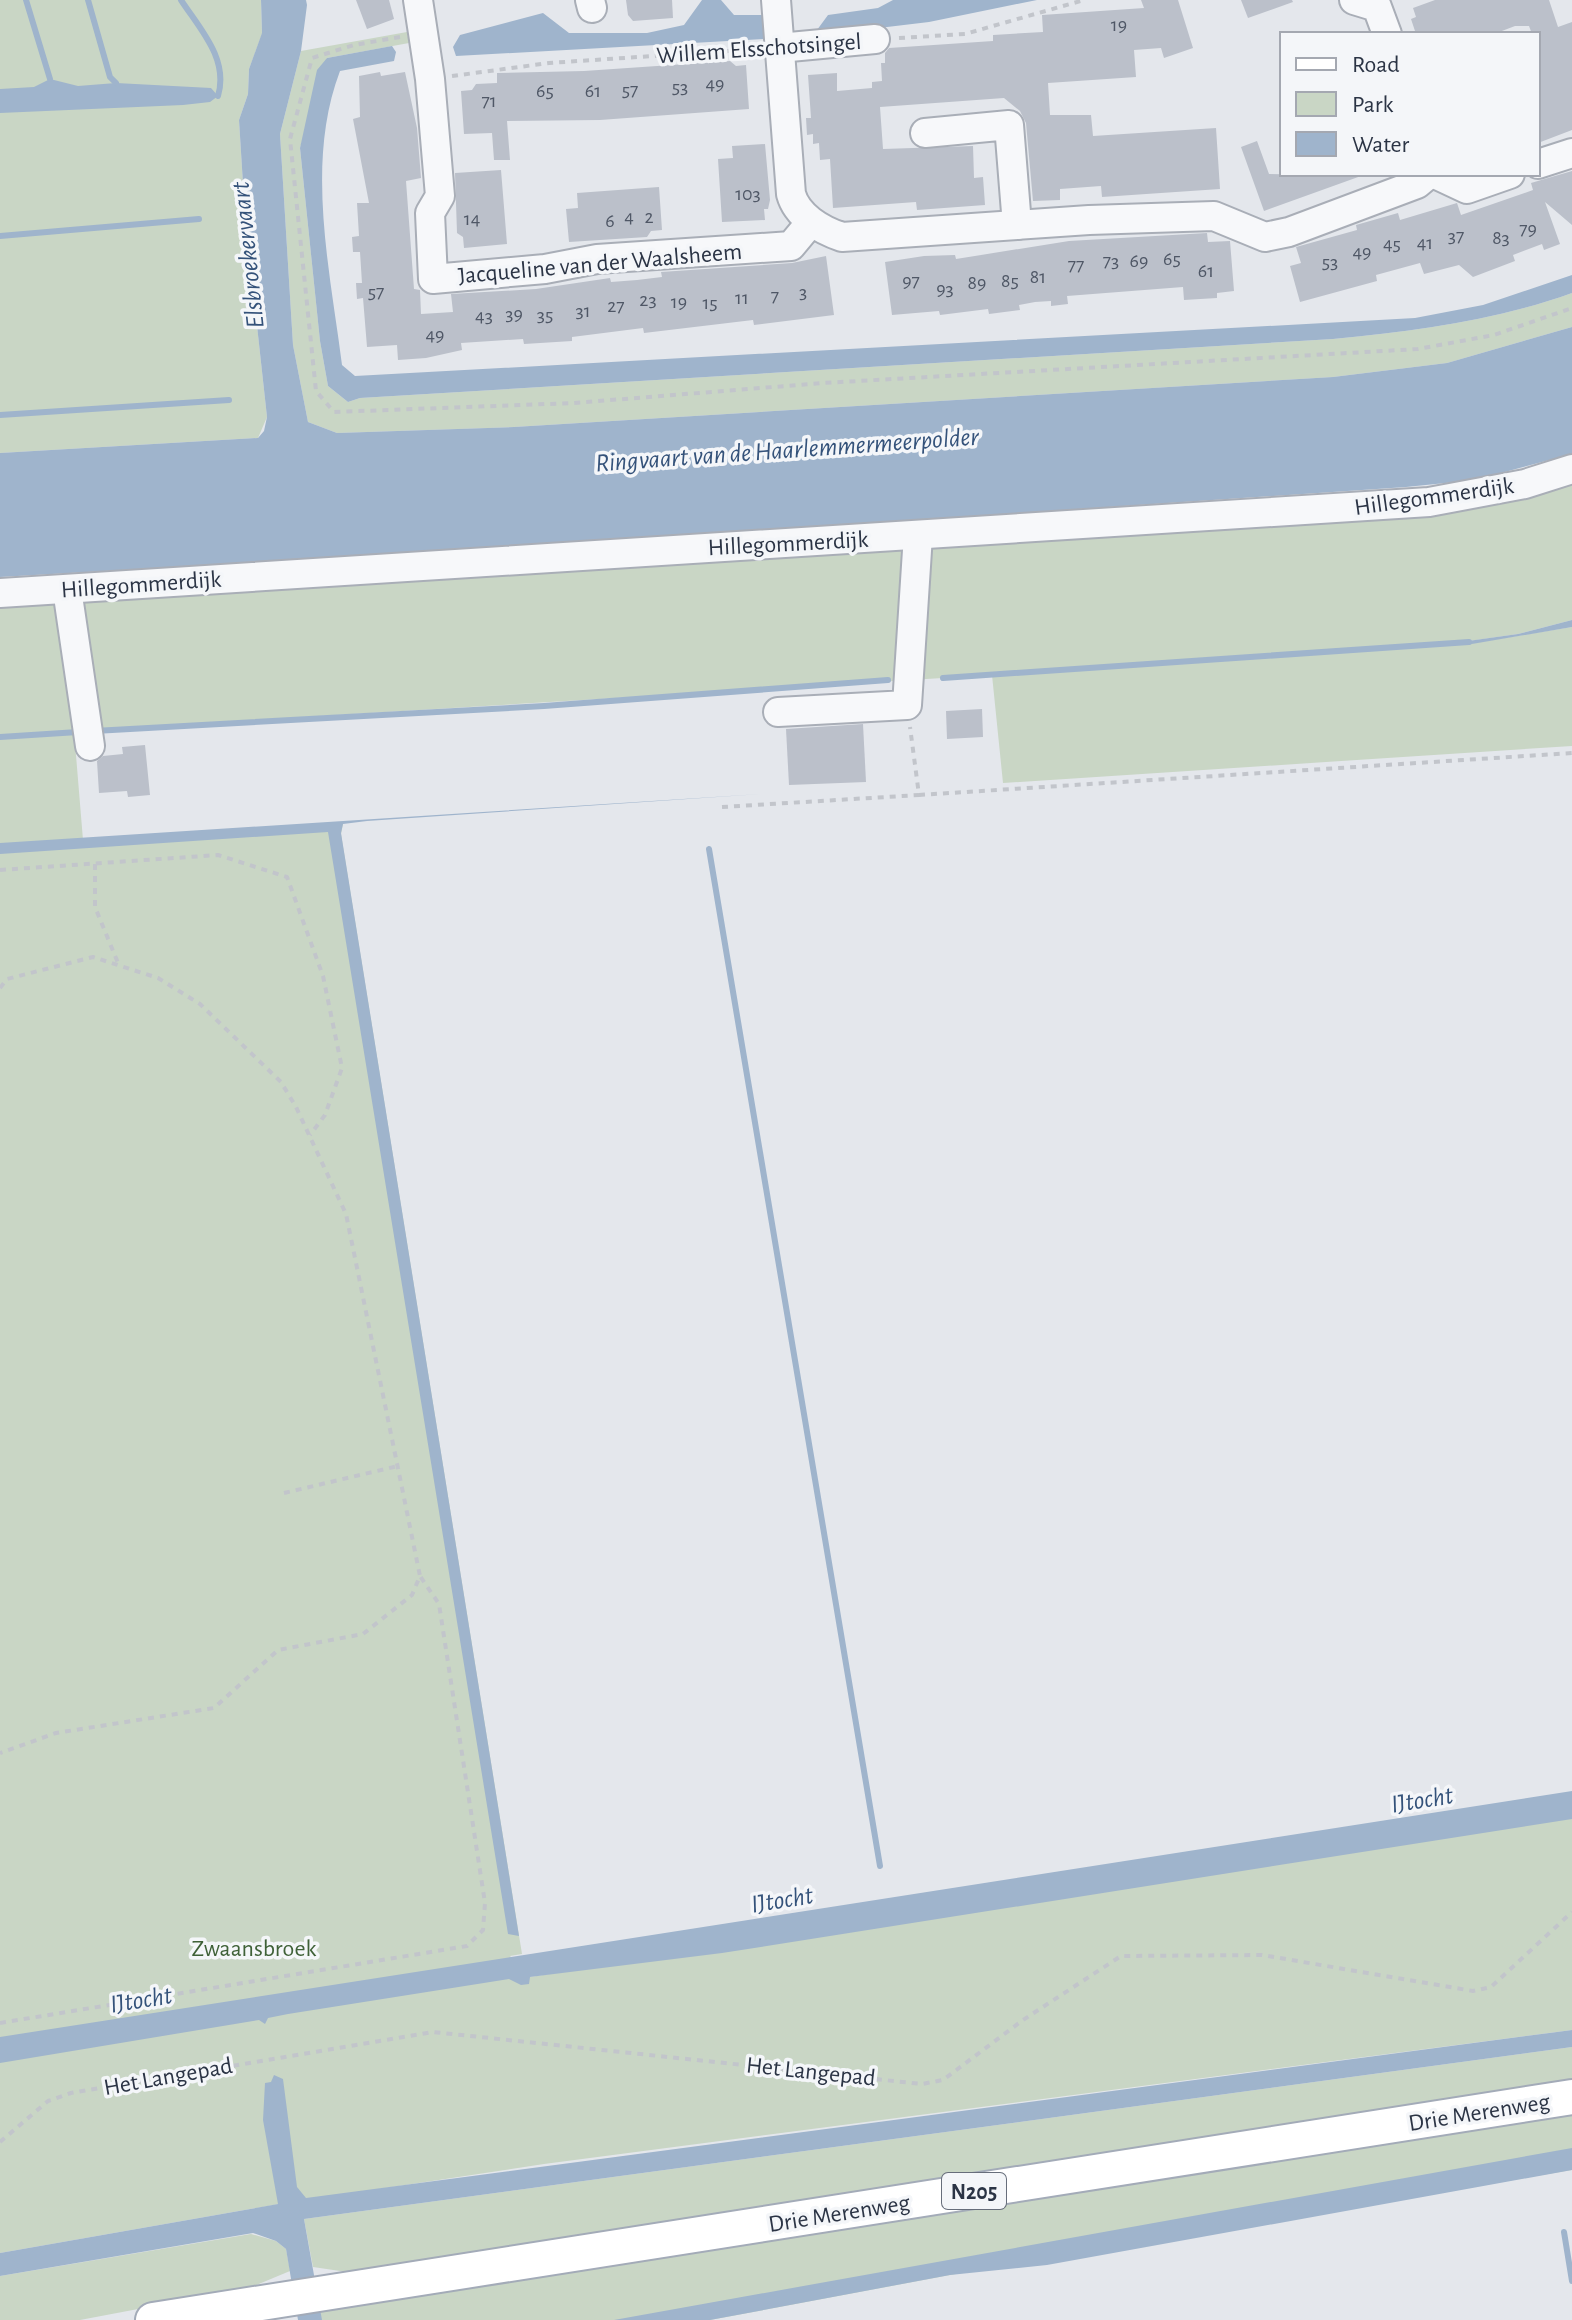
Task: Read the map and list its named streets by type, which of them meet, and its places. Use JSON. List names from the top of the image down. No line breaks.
{"streets":{"main road":["Drie Merenweg","N205"],"street":["Willem Elsschotsingel","Jacqueline van der Waalsheem","Hillegommerdijk"],"path":["Het Langepad"]},"crossings":[["Willem Elsschotsingel","Jacqueline van der Waalsheem"]],"water":["Elsbroekervaart","Ringvaart van de Haarlemmermeerpolder","IJtocht"],"parks":["Zwaansbroek"],"house_numbers":["19","49","53","57","65","61","71","103","4","2","14","6","79","37","83","41","45","49","65","73","69","53","77","61","81","97","85","89","93","57","3","7","11","23","19","15","27","31","39","35","43","49"],"legend":["Road","Park","Water"]}
